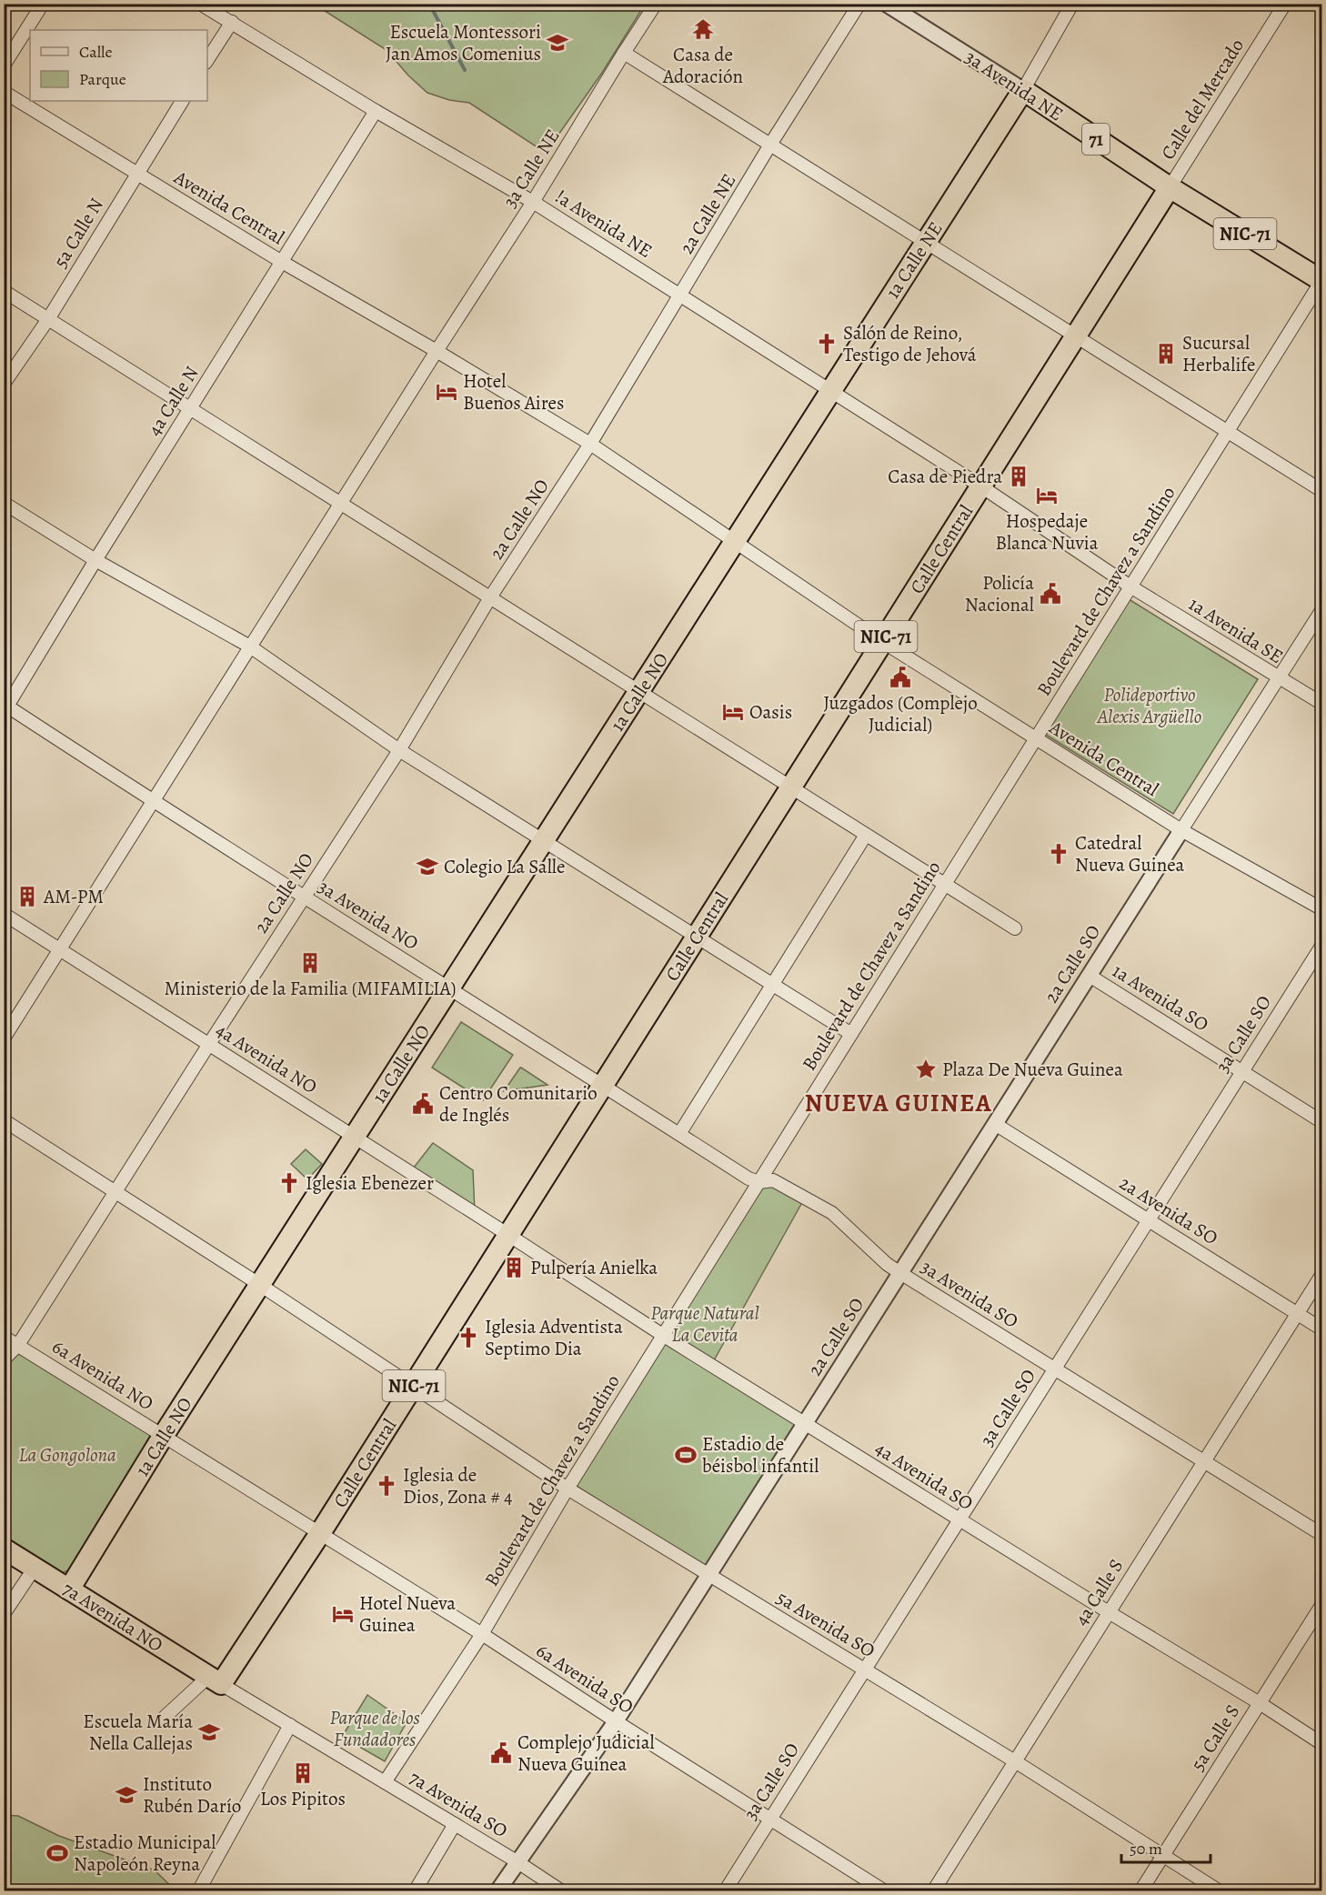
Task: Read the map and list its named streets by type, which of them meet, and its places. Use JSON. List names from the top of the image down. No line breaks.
{"streets":{"highway":["3a Avenida NE","71","NIC-71","1a Calle NE","Calle Central","1a Calle NO","7a Avenida NO"],"street":["Calle del Mercado","3a Calle NE","Avenida Central","2a Calle NE","!a Avenida NE","5a Calle N","4a Calle N","2a Calle NO","Boulevard de Chavez a Sandino","1a Avenida SE","3a Avenida NO","2a Calle SO","1a Avenida SO","3a Calle SO","4a Avenida NO","2a Avenida SO","3a Avenida SO","6a Avenida NO","4a Avenida SO","4a Calle S","5a Avenida SO","6a Avenida SO","5a Calle S","7a Avenida SO"]},"crossings":[["3a Avenida NE","Calle del Mercado"],["3a Avenida NE","NIC-71"],["3a Avenida NE","1a Calle NE"],["3a Avenida NE","Calle Central"],["Calle del Mercado","NIC-71"],["Calle del Mercado","Calle Central"],["3a Calle NE","Avenida Central"],["3a Calle NE","!a Avenida NE"],["3a Calle NE","3a Avenida NO"],["3a Calle NE","4a Avenida NO"],["Avenida Central","2a Calle NE"],["Avenida Central","5a Calle N"],["Avenida Central","1a Calle NE"],["Avenida Central","4a Calle N"],["Avenida Central","2a Calle NO"],["Avenida Central","Calle Central"],["Avenida Central","Boulevard de Chavez a Sandino"],["Avenida Central","1a Calle NO"],["Avenida Central","2a Calle SO"],["2a Calle NE","!a Avenida NE"],["2a Calle NE","2a Calle NO"],["!a Avenida NE","1a Calle NE"],["!a Avenida NE","4a Calle N"],["!a Avenida NE","Calle Central"],["!a Avenida NE","1a Avenida SE"],["NIC-71","Calle Central"],["NIC-71","Boulevard de Chavez a Sandino"],["1a Calle NE","1a Calle NO"],["4a Calle N","3a Avenida NO"],["2a Calle NO","3a Avenida NO"],["2a Calle NO","4a Avenida NO"],["2a Calle NO","6a Avenida NO"],["2a Calle NO","5a Avenida SO"],["Calle Central","1a Avenida SE"],["Calle Central","3a Avenida NO"],["Calle Central","4a Avenida NO"],["Calle Central","3a Avenida SO"],["Calle Central","6a Avenida NO"],["Calle Central","4a Avenida SO"],["Calle Central","7a Avenida NO"],["Calle Central","5a Avenida SO"],["Calle Central","6a Avenida SO"],["Calle Central","7a Avenida SO"],["Boulevard de Chavez a Sandino","1a Avenida SE"],["Boulevard de Chavez a Sandino","3a Avenida SO"],["Boulevard de Chavez a Sandino","4a Avenida SO"],["Boulevard de Chavez a Sandino","5a Avenida SO"],["Boulevard de Chavez a Sandino","6a Avenida SO"],["Boulevard de Chavez a Sandino","7a Avenida SO"],["1a Calle NO","3a Avenida NO"],["1a Calle NO","4a Avenida NO"],["1a Calle NO","6a Avenida NO"],["1a Calle NO","7a Avenida NO"],["1a Calle NO","5a Avenida SO"],["3a Avenida NO","3a Avenida SO"],["2a Calle SO","1a Avenida SO"],["2a Calle SO","2a Avenida SO"],["2a Calle SO","3a Avenida SO"],["2a Calle SO","4a Avenida SO"],["2a Calle SO","5a Avenida SO"],["2a Calle SO","6a Avenida SO"],["2a Calle SO","7a Avenida SO"],["1a Avenida SO","3a Calle SO"],["3a Calle SO","2a Avenida SO"],["3a Calle SO","3a Avenida SO"],["3a Calle SO","4a Avenida SO"],["3a Calle SO","5a Avenida SO"],["3a Calle SO","6a Avenida SO"],["4a Avenida NO","4a Avenida SO"],["2a Avenida SO","4a Calle S"],["3a Avenida SO","4a Calle S"],["6a Avenida NO","6a Avenida SO"],["4a Avenida SO","4a Calle S"],["4a Avenida SO","5a Calle S"],["4a Calle S","5a Avenida SO"],["7a Avenida NO","7a Avenida SO"],["5a Avenida SO","5a Calle S"]],"districts":["NUEVA GUINEA"],"parks":["Polideportivo Alexis Argüello","Parque Natural La Cevita","La Gongolona","Parque de los Fundadores"],"places":{"temple":["Casa de Adoración"],"school or university":["Escuela Montessori Jan Amos Comenius","Colegio La Salle","Escuela María Nella Callejas","Instituto Rubén Darío"],"church":["Salón de Reino, Testigo de Jehová","Catedral Nueva Guinea","Iglesia Ebenezer","Iglesia Adventista Septimo Dia","Iglesia de Dios, Zona # 4"],"building":["Sucursal Herbalife","Casa de Piedra","AM-PM","Ministerio de la Familia (MIFAMILIA)","Pulpería Anielka","Los Pipitos"],"hotel":["Hotel Buenos Aires","Hospedaje Blanca Nuvia","Oasis","Hotel Nueva Guinea"],"public building":["Policía Nacional","Juzgados (Complejo Judicial)","Centro Comunitario de Inglés","Complejo Judicial Nueva Guinea"],"place":["Plaza De Nueva Guinea"],"sports":["Estadio de béisbol infantil","Estadio Municipal Napoleón Reyna"]},"legend":["Calle","Parque"],"scale_bar":"50 m"}
